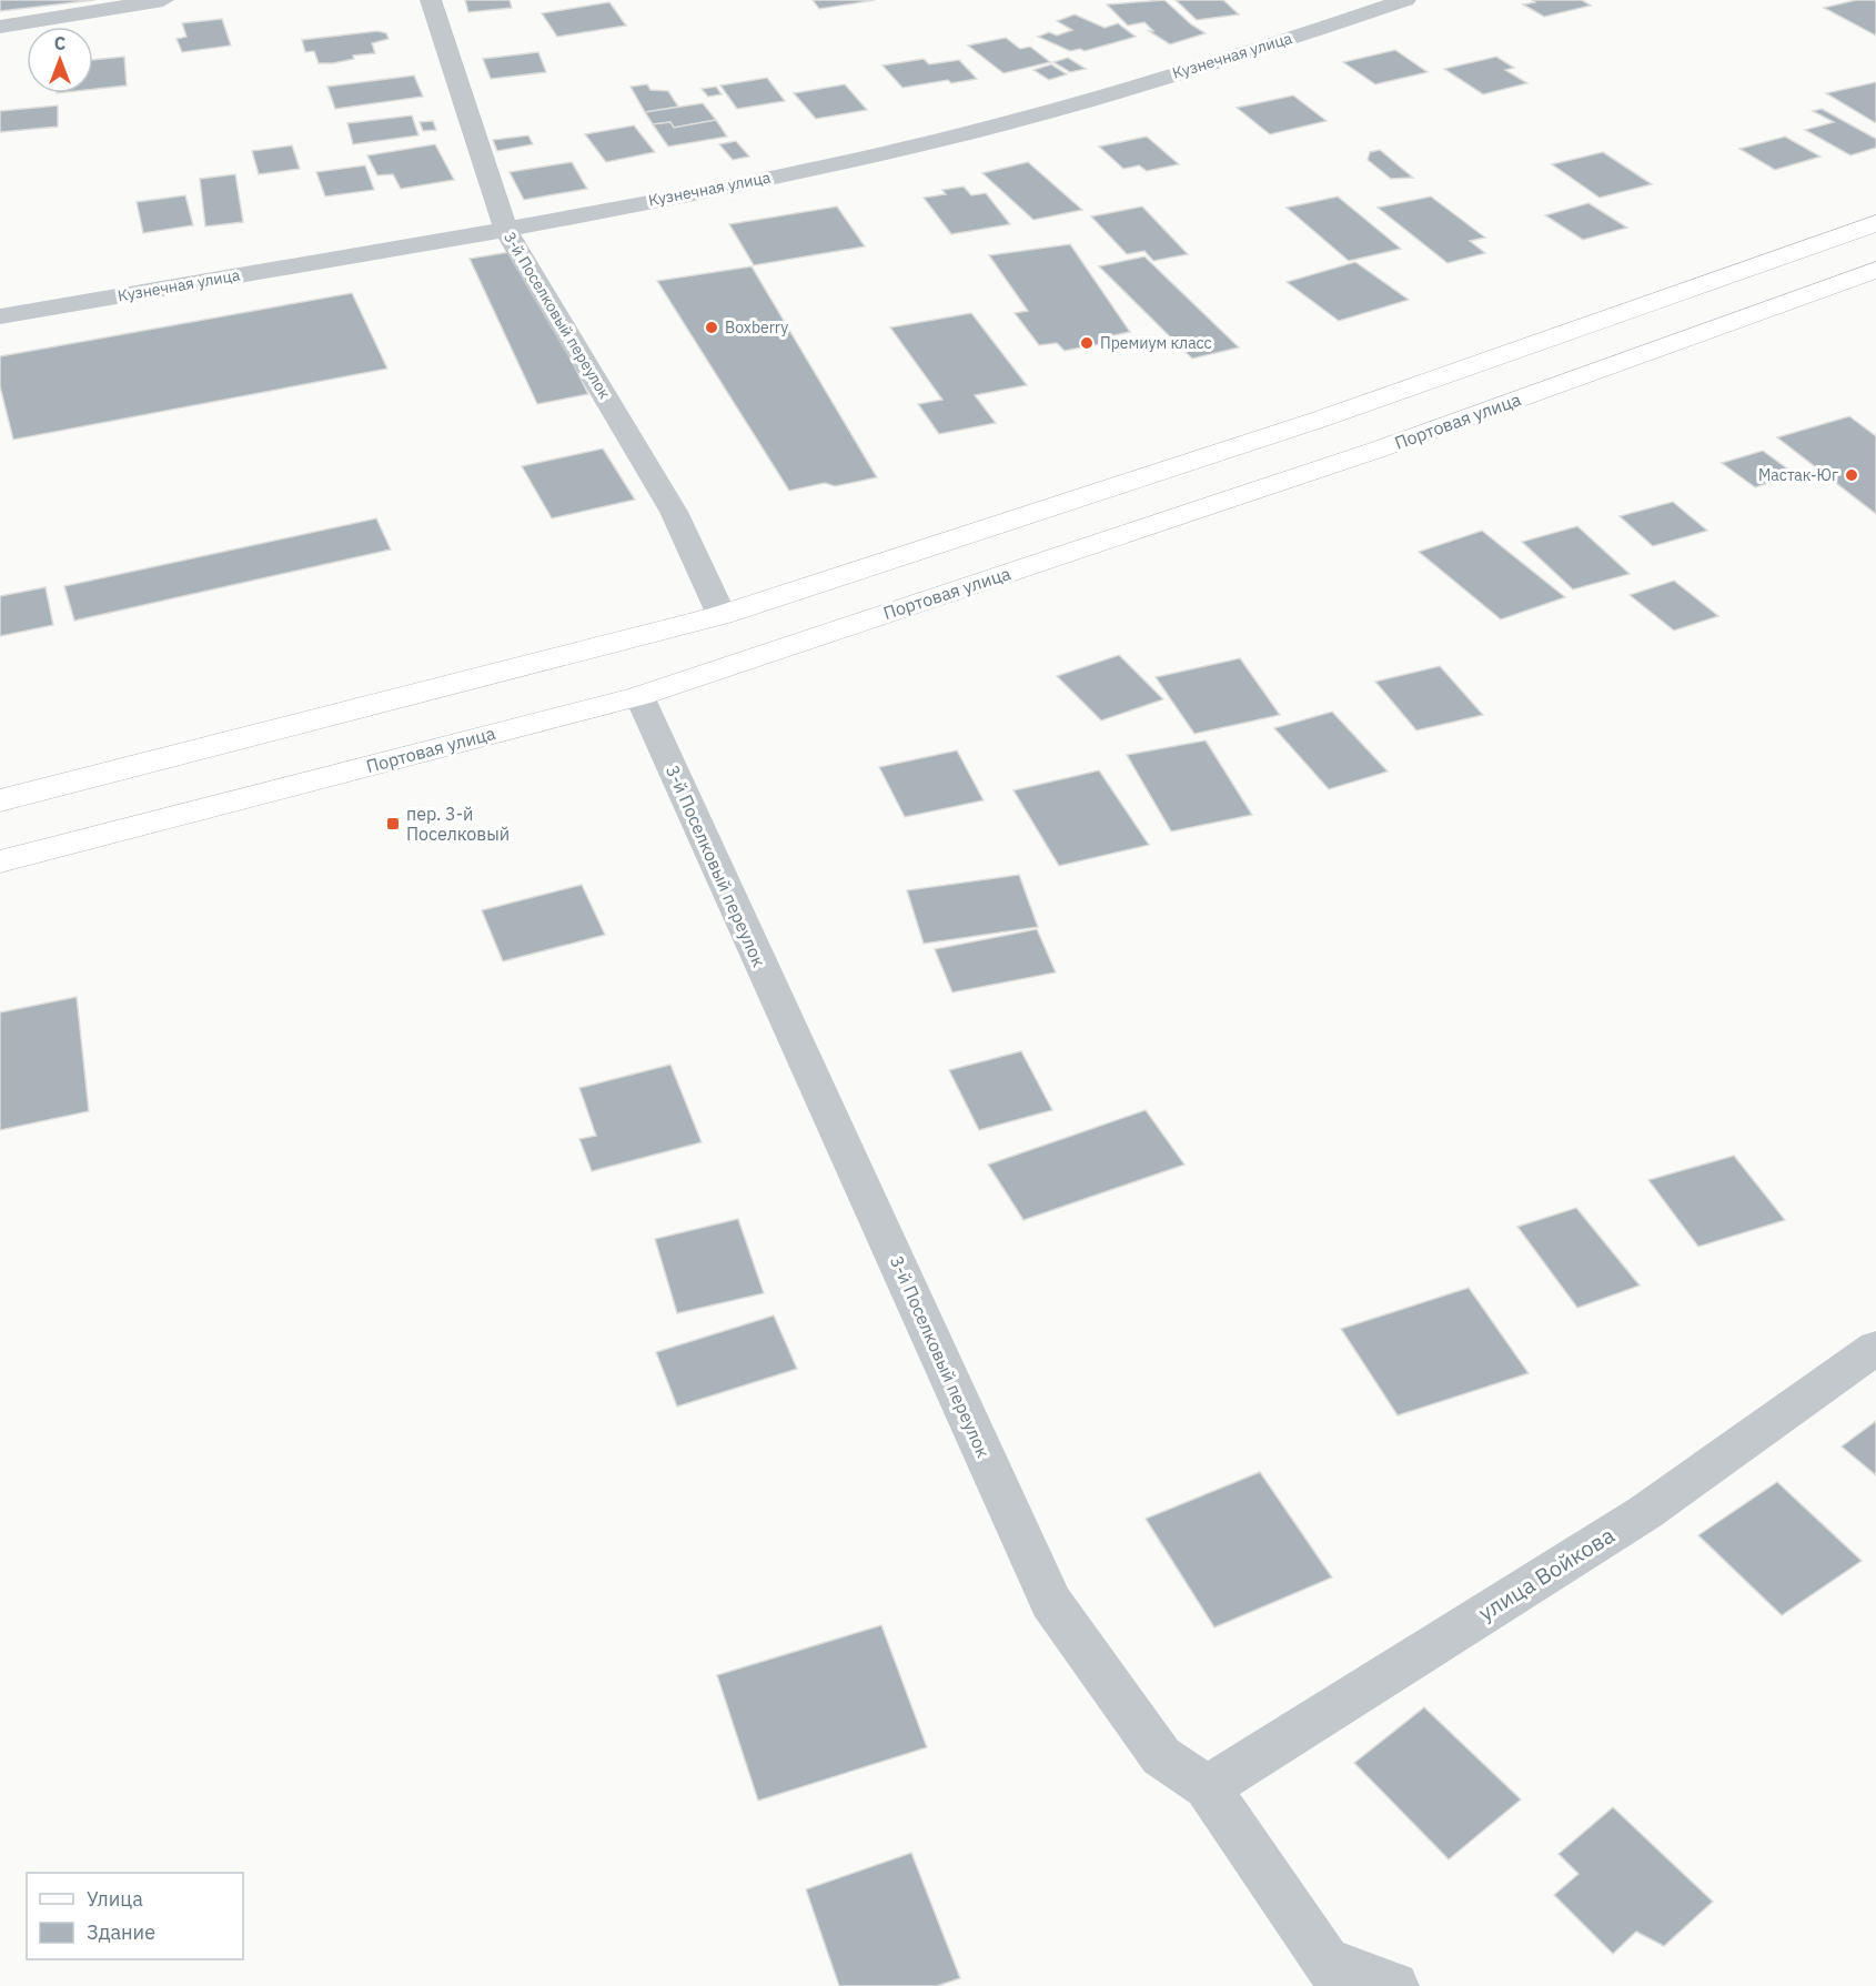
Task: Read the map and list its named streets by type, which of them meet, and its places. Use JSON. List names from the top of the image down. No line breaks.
{"streets":{"main road":["Портовая улица"],"street":["Кузнечная улица","3-й Поселковый переулок","улица Войкова"]},"crossings":[["Кузнечная улица","3-й Поселковый переулок"],["3-й Поселковый переулок","Портовая улица"],["3-й Поселковый переулок","улица Войкова"]],"places":{"other":["Boxberry","Премиум класс","Мастак-Юг"],"transit":["пер. 3-й Поселковый"]},"legend":["Улица","Здание"],"north":"top"}
